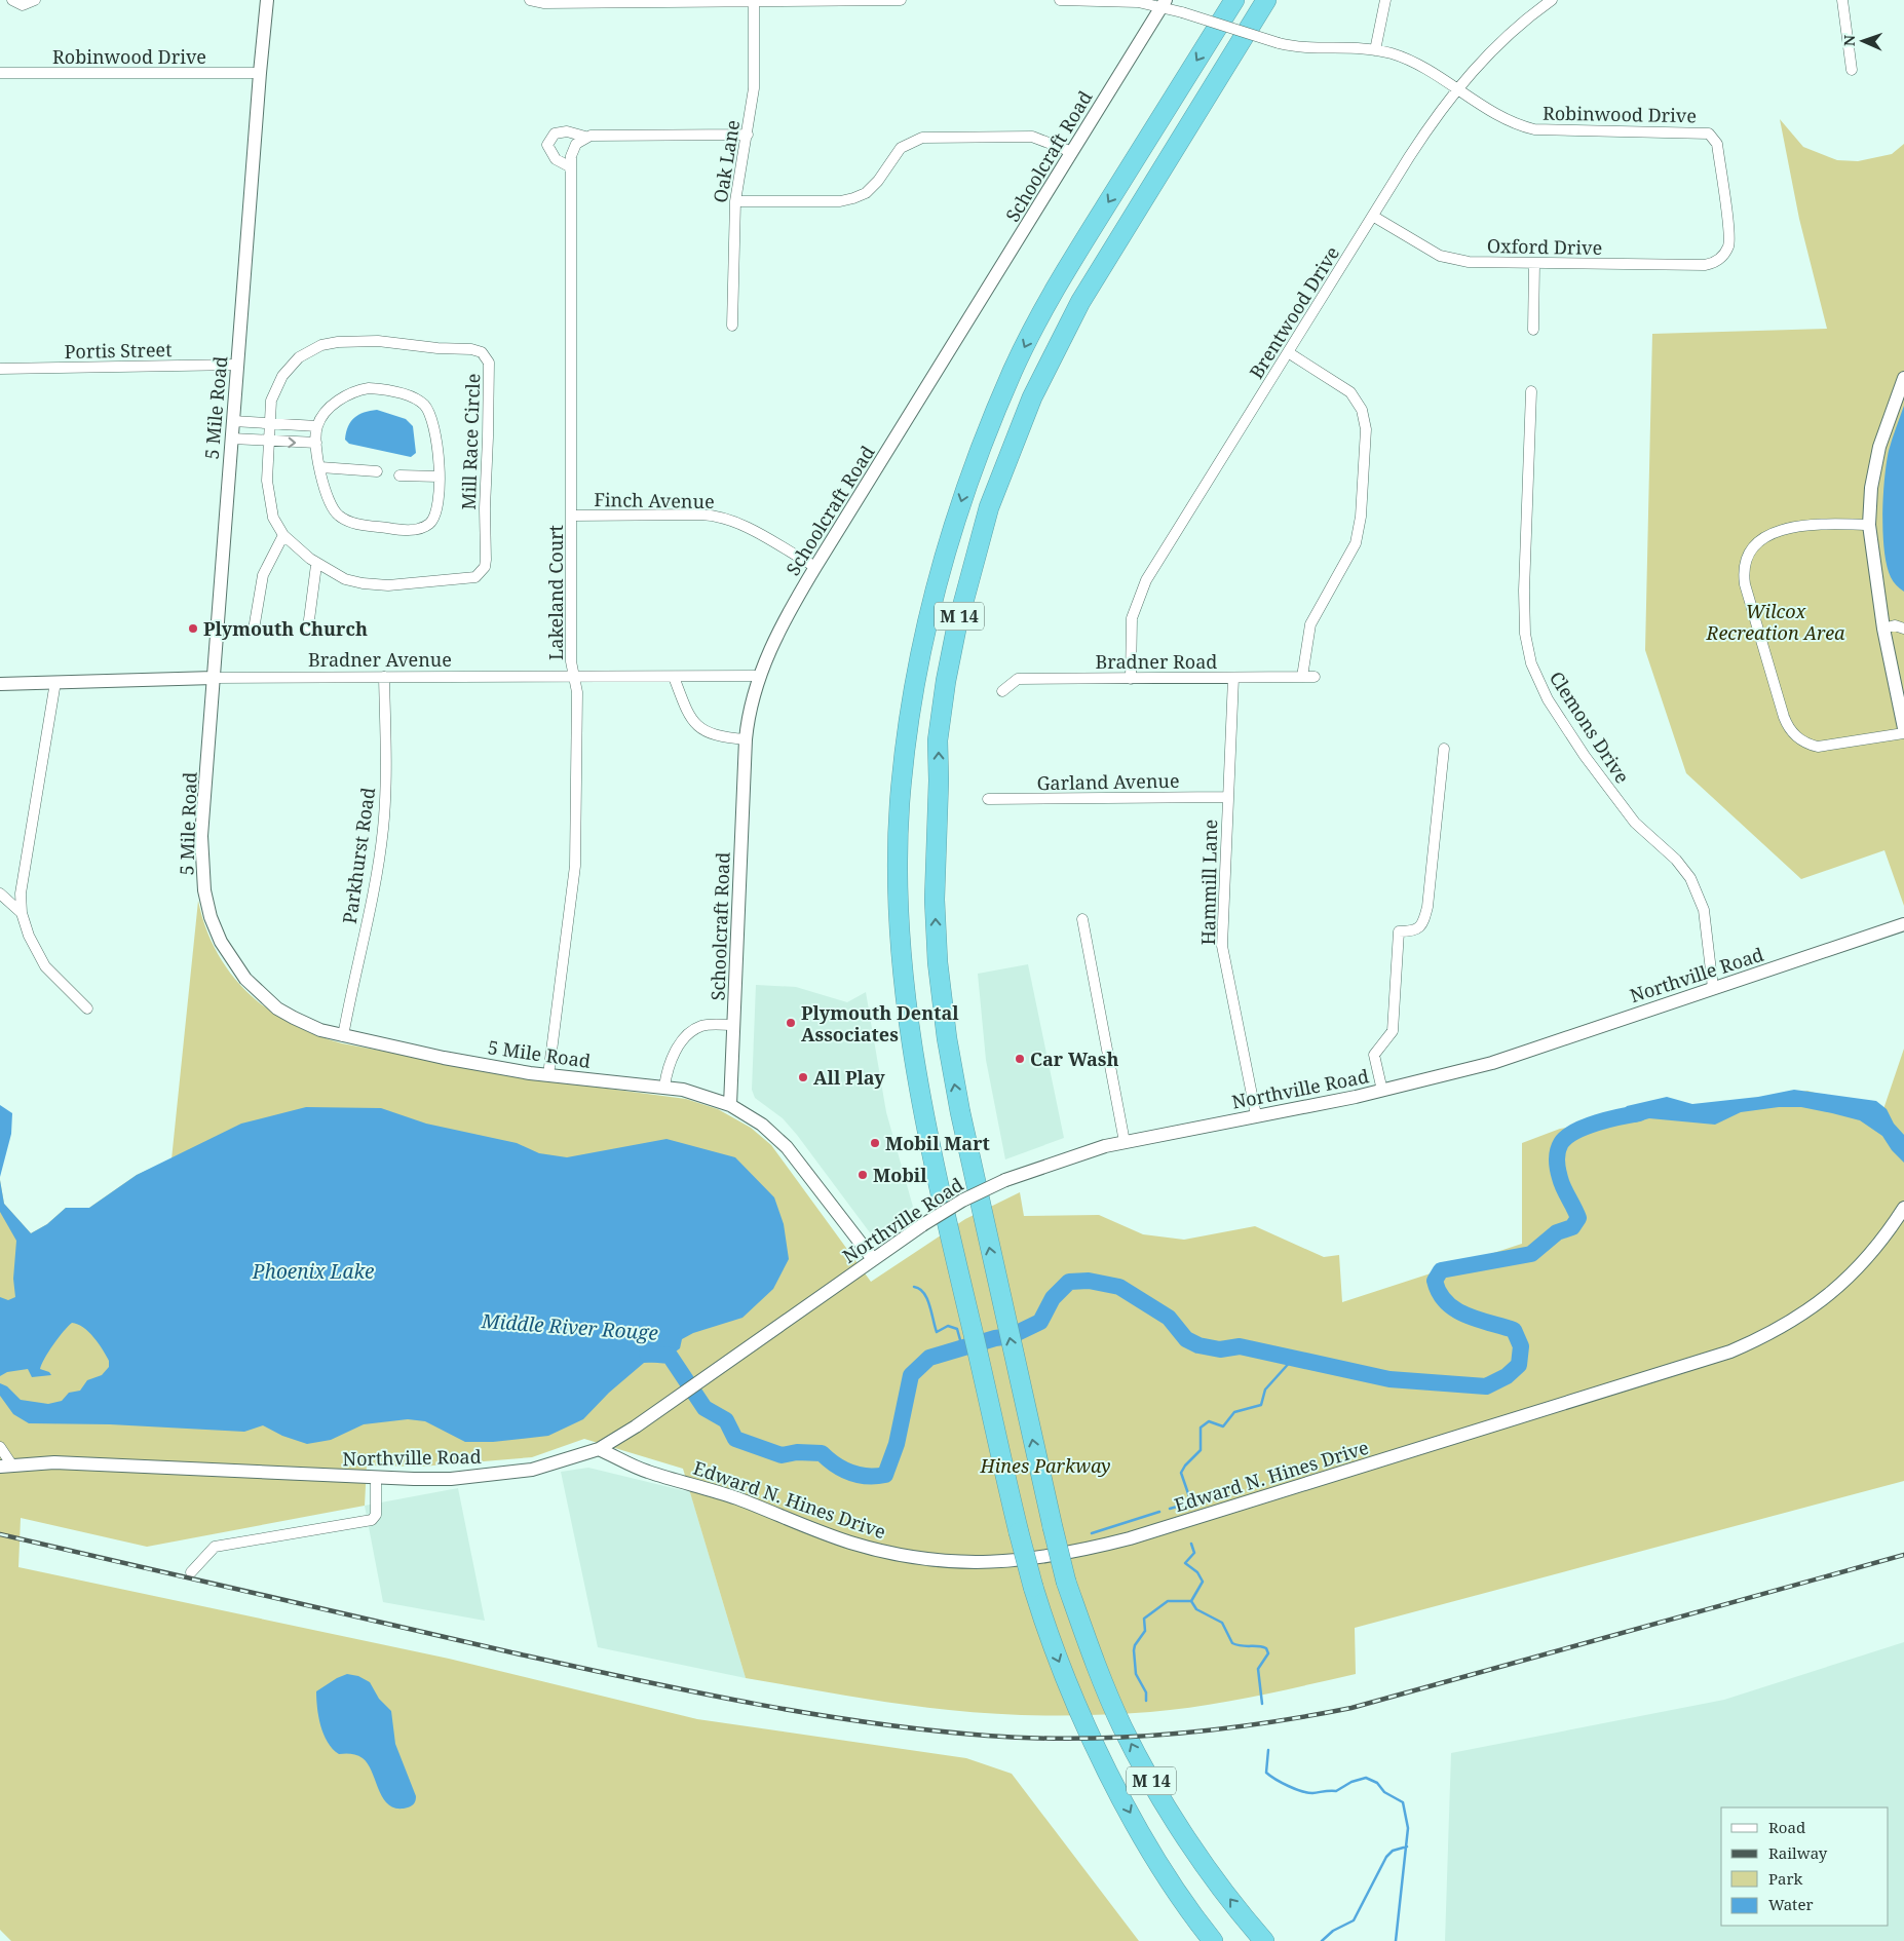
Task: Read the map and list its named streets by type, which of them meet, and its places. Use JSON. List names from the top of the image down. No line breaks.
{"streets":{"highway":["M 14"],"street":["Robinwood Drive","Schoolcraft Road","Oak Lane","Oxford Drive","Brentwood Drive","Portis Street","5 Mile Road","Mill Race Circle","Finch Avenue","Lakeland Court","Bradner Avenue","Bradner Road","Clemons Drive","Garland Avenue","Parkhurst Road","Hammill Lane","Northville Road","Edward N. Hines Drive"]},"crossings":[["Robinwood Drive","Schoolcraft Road"],["Robinwood Drive","Oxford Drive"],["Robinwood Drive","Brentwood Drive"],["Robinwood Drive","5 Mile Road"],["Schoolcraft Road","5 Mile Road"],["Schoolcraft Road","Finch Avenue"],["Schoolcraft Road","Bradner Avenue"],["Oxford Drive","Brentwood Drive"],["Brentwood Drive","Bradner Road"],["Portis Street","5 Mile Road"],["5 Mile Road","Lakeland Court"],["5 Mile Road","Bradner Avenue"],["5 Mile Road","Parkhurst Road"],["5 Mile Road","Northville Road"],["Finch Avenue","Lakeland Court"],["Lakeland Court","Bradner Avenue"],["Bradner Avenue","Parkhurst Road"],["Bradner Road","Hammill Lane"],["Clemons Drive","Northville Road"],["Garland Avenue","Hammill Lane"],["Hammill Lane","Northville Road"],["Northville Road","Edward N. Hines Drive"]],"water":["Phoenix Lake","Middle River Rouge"],"parks":["Wilcox Recreation Area","Hines Parkway"],"places":["Plymouth Church","Plymouth Dental Associates","Car Wash","All Play","Mobil Mart","Mobil"],"legend":["Road","Railway","Park","Water"],"north":"left"}
